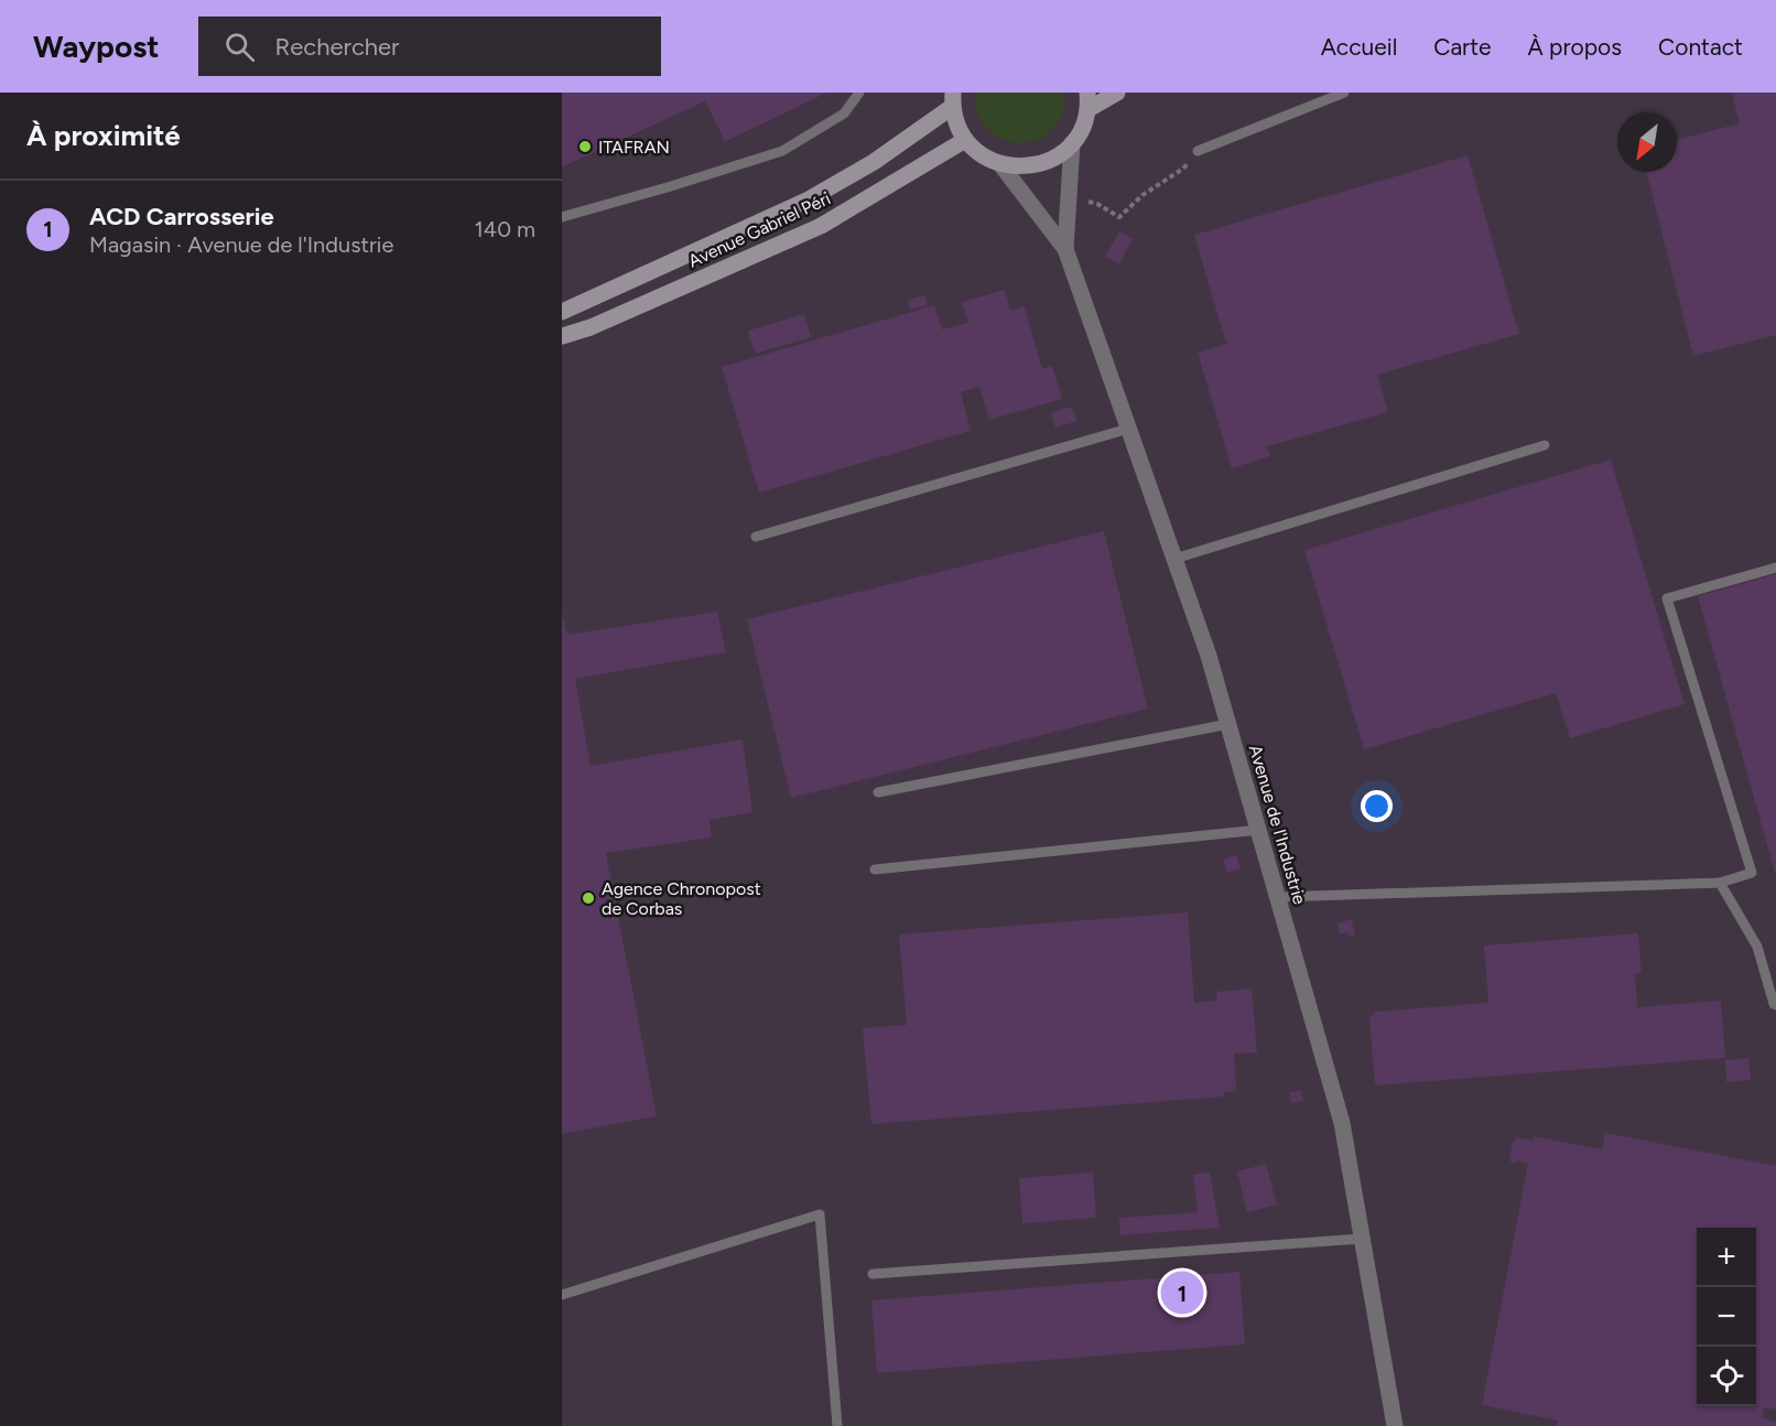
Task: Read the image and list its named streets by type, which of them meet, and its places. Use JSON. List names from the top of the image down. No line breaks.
{"streets":{"main road":["Avenue Gabriel Péri"],"street":["Avenue de l'Industrie"]},"places":["ITAFRAN","Agence Chronopost de Corbas"],"north":"bottom left","page":{"header":"Waypost","search":"Rechercher","nav":["Accueil","Carte","À propos","Contact"],"heading":"À proximité","list":[{"mark":"1","name":"ACD Carrosserie","note":"Magasin · Avenue de l'Industrie","value":"140 m"}],"map_buttons":["+","−"],"pins":"1"}}
